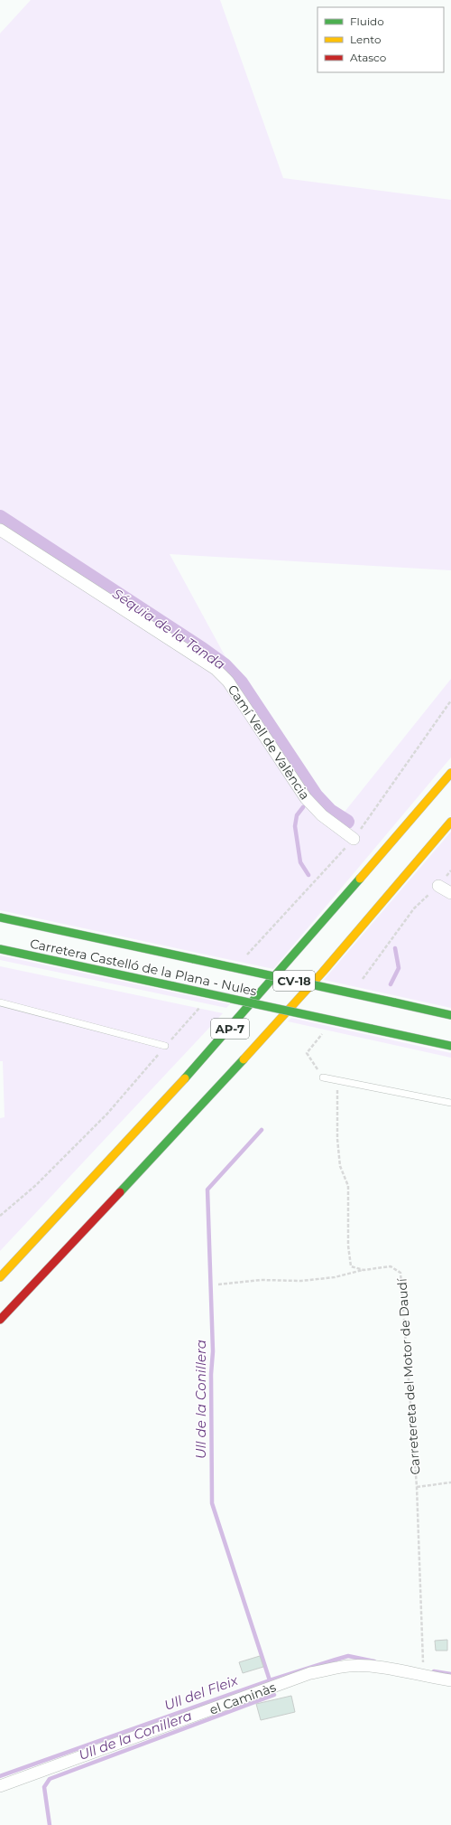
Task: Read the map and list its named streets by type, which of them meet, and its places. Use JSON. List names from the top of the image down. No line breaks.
{"streets":{"main road":["Carretera Castelló de la Plana - Nules","CV-18","AP-7"],"street":["Camí Vell de València","el Caminàs"],"path":["Carretereta del Motor de Daudí"]},"crossings":[["Carretereta del Motor de Daudí","el Caminàs"]],"water":["Séquia de la Tanda","Ull de la Conillera","Ull del Fleix"],"legend":["Fluido","Lento","Atasco"]}
